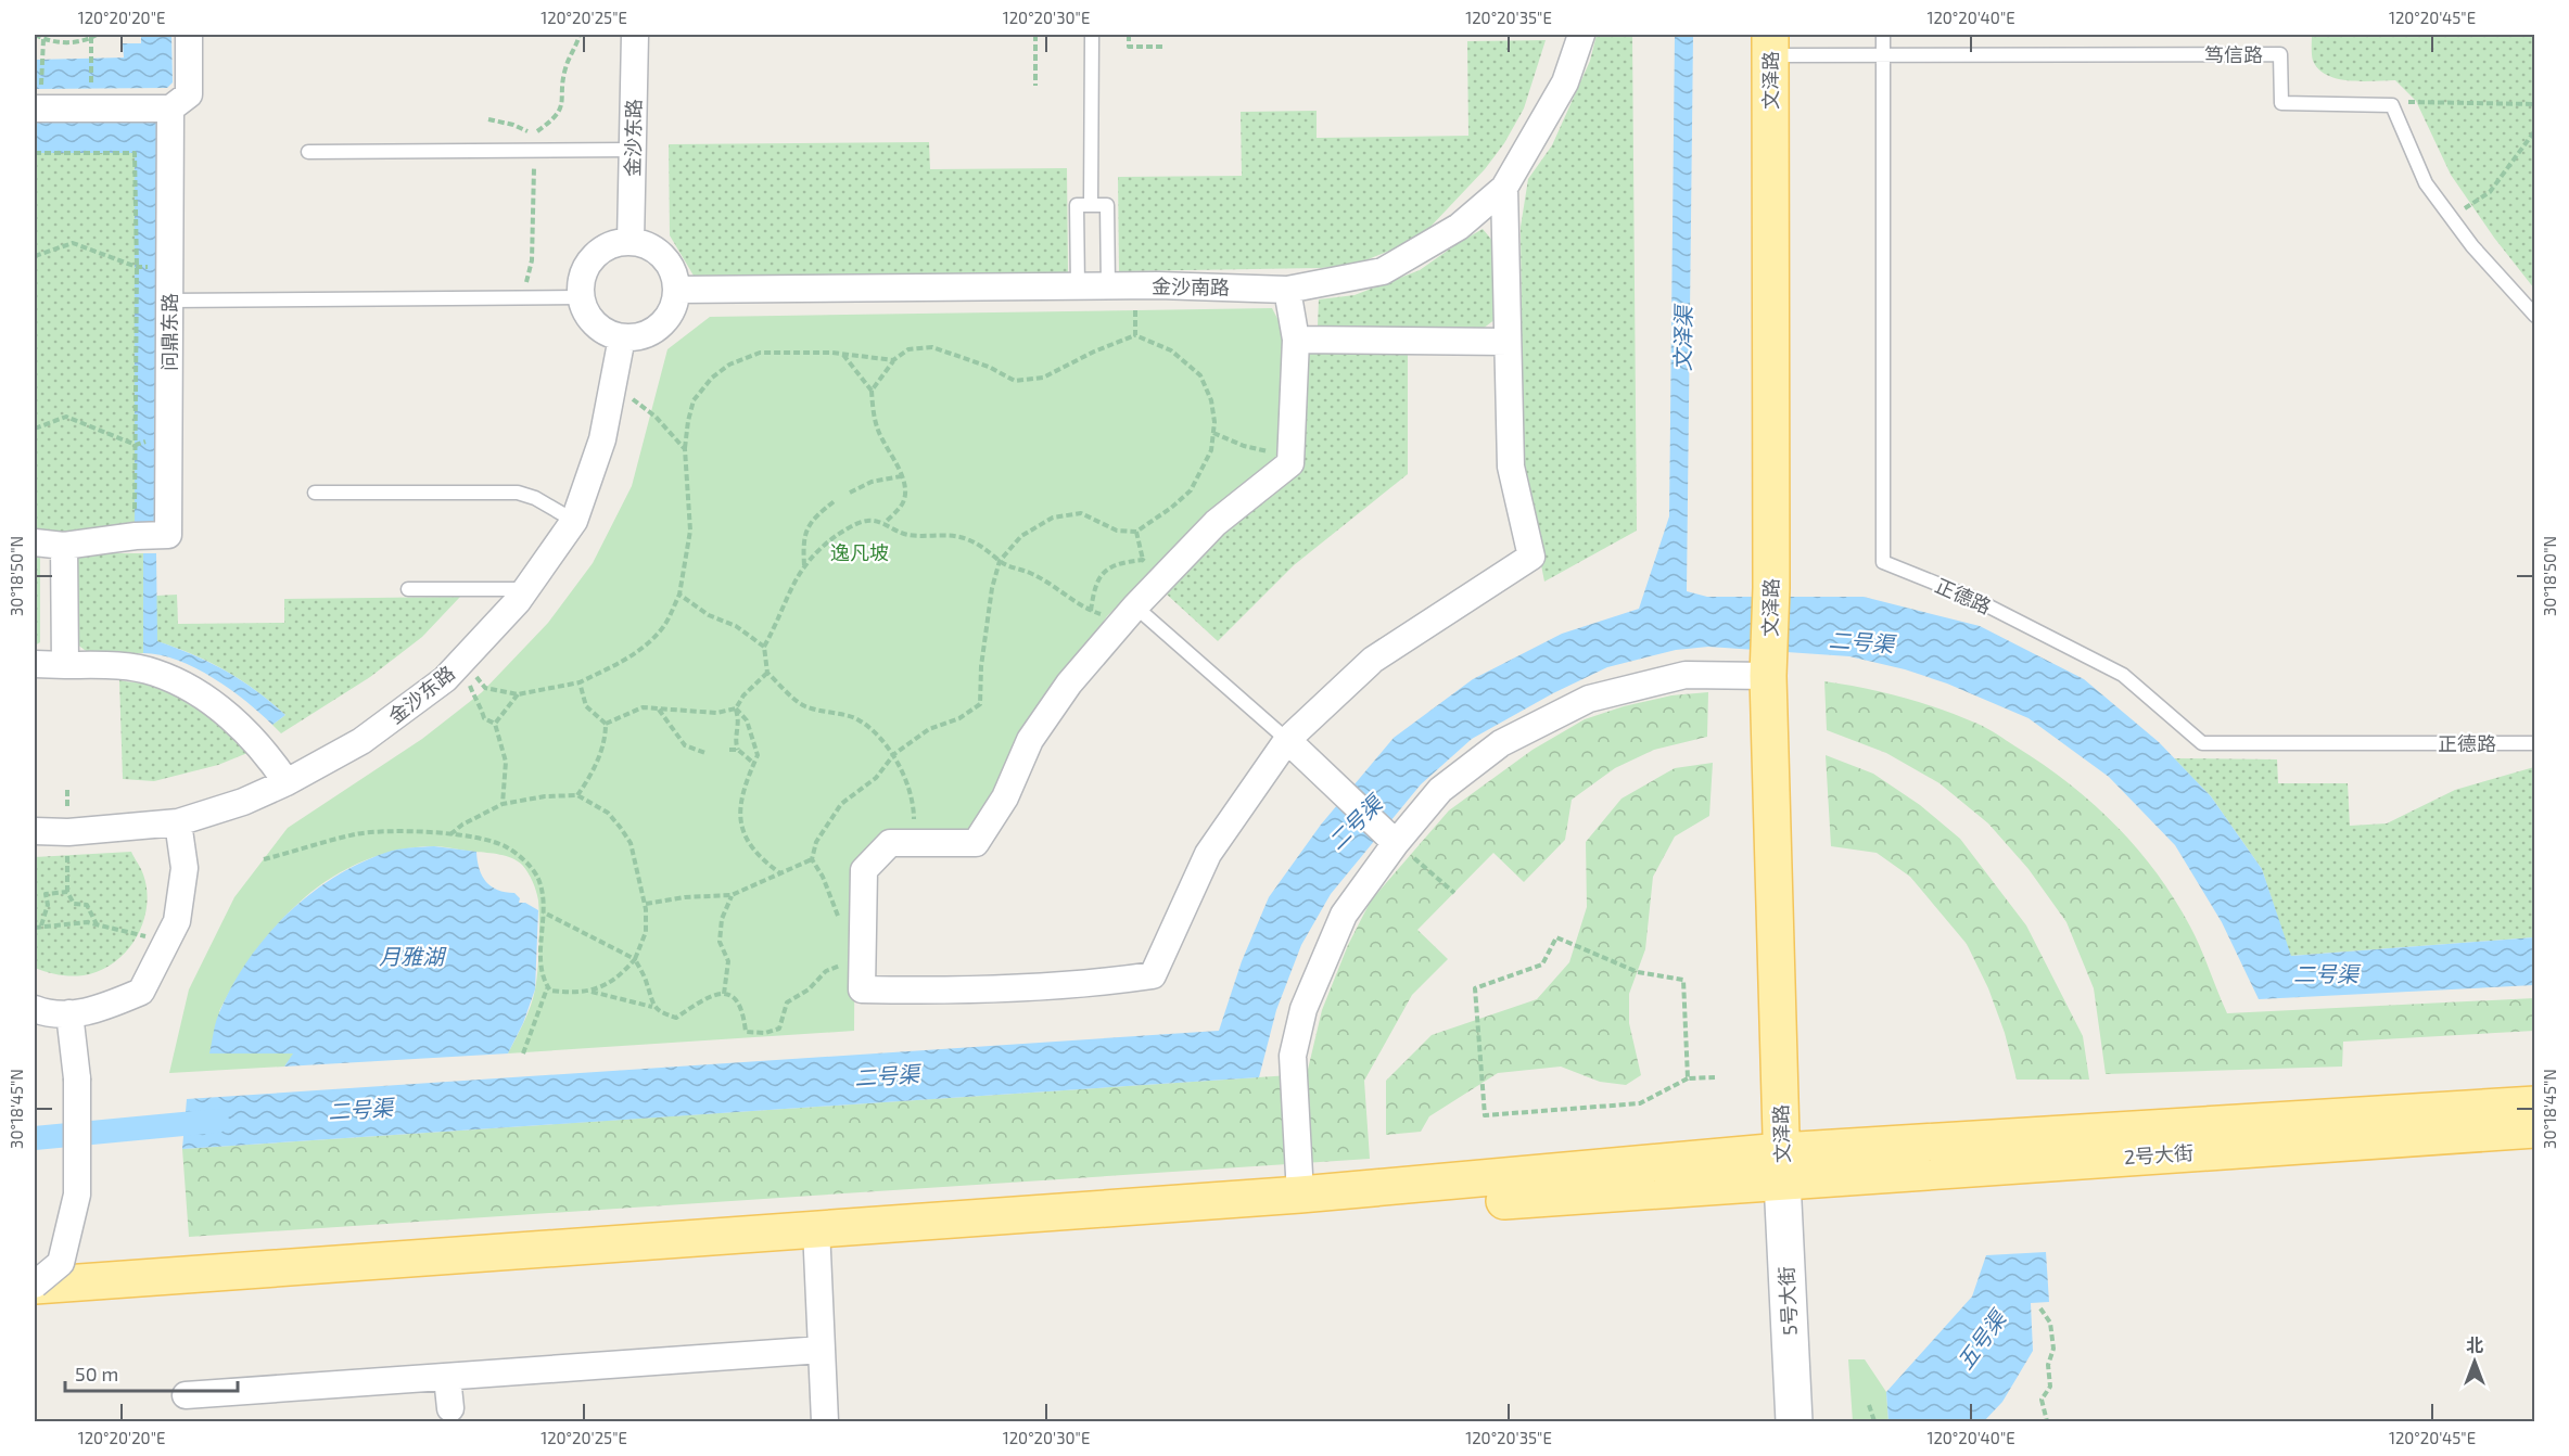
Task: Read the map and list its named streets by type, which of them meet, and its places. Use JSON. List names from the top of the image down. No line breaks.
{"streets":{"main road":["文泽路","2号大街","5号大街"],"street":["金沙东路","金沙南路","问鼎东路"],"lane":["笃信路","正德路"]},"crossings":[["笃信路","文泽路"],["笃信路","正德路"],["文泽路","2号大街"],["文泽路","5号大街"],["金沙东路","金沙南路"],["2号大街","5号大街"]],"water":["文泽渠","二号渠","月雅湖","五号渠"],"parks":["逸凡坡"],"scale_bar":"50 m","north":"top","coordinates":["120°20'20\"E","120°20'25\"E","120°20'30\"E","120°20'35\"E","120°20'40\"E","120°20'45\"E","30°18'50\"N","30°18'45\"N"]}
